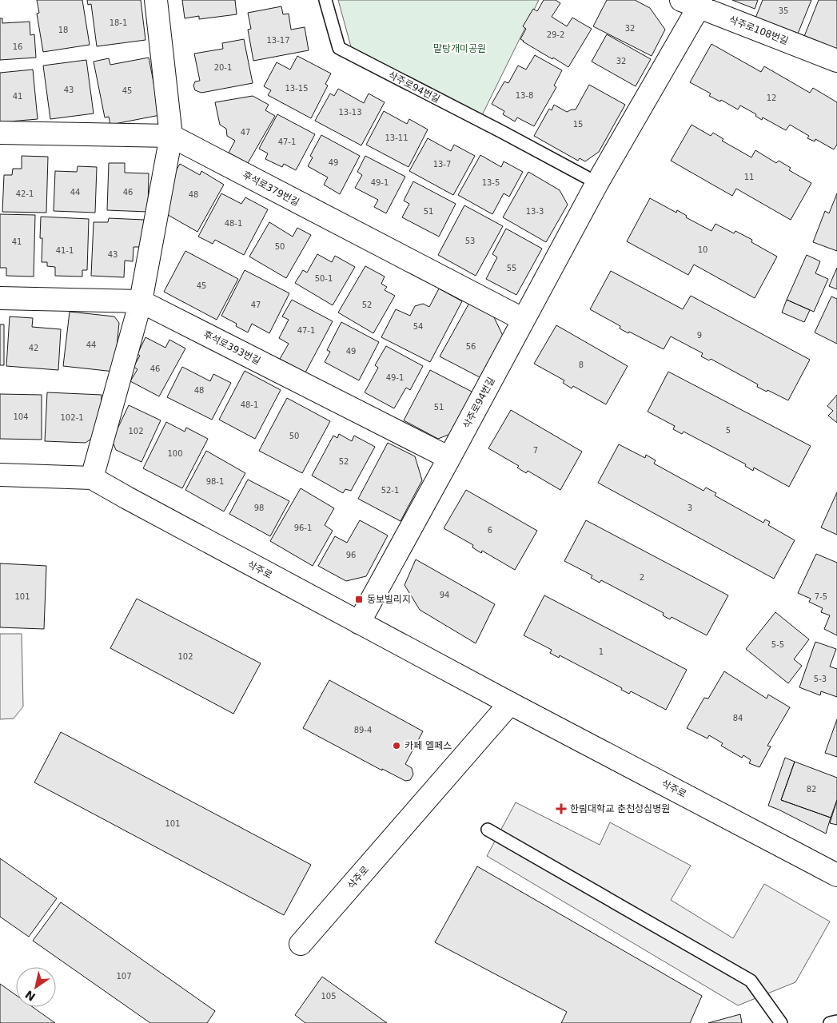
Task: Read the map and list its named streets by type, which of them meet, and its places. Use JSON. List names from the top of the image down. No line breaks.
{"streets":{"street":["삭주로108번길","삭주로94번길","후석로379번길","후석로393번길","삭주로"]},"crossings":[["삭주로108번길","삭주로94번길"],["삭주로94번길","후석로379번길"],["삭주로94번길","후석로393번길"],["삭주로94번길","삭주로"]],"parks":["말탕개미공원"],"places":{"transit":["동보빌리지"],"other":["카페 엘페스"],"health":["한림대학교 춘천성심병원"]},"house_numbers":["35","18-1","32","18","29-2","13-17","16","32","20-1","13-15","43","45","13-8","41","12","13-13","15","47","13-11","47-1","49","13-7","11","49-1","13-5","44","46","42-1","48","51","13-3","48-1","53","41","50","10","41-1","43","55","50-1","45","47","52","54","47-1","9","44","56","42","49","8","46","49-1","48","48-1","51","104","102-1","5","102","50","7","100","52","98-1","52-1","98","3","96-1","6","96","2","94","101","7-5","5-5","1","102","5-3","84","89-4","82","101","107","105"],"north":"bottom left"}
